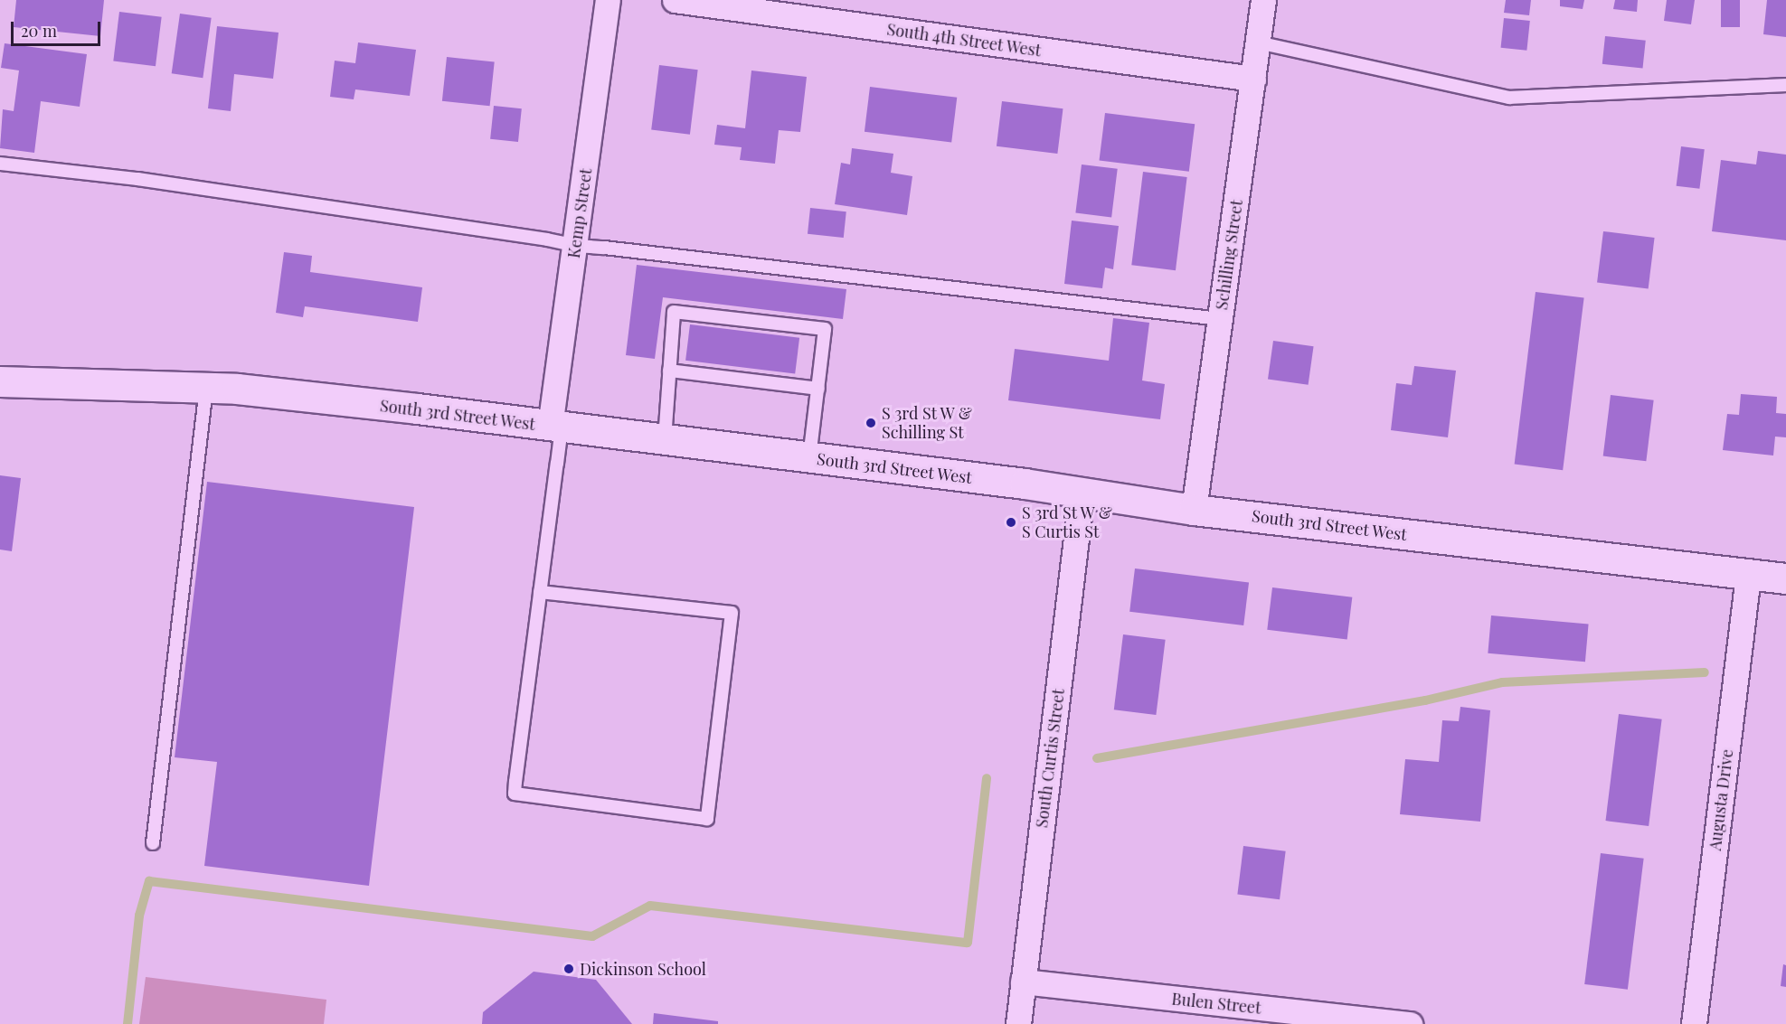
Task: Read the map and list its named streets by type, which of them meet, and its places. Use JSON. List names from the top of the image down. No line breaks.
{"streets":{"main road":["South 3rd Street West"],"street":["South 4th Street West","Kemp Street","Schilling Street","South Curtis Street","Augusta Drive","Bulen Street"]},"crossings":[["South 4th Street West","Schilling Street"],["Kemp Street","South 3rd Street West"],["Schilling Street","South 3rd Street West"],["South 3rd Street West","South Curtis Street"],["South 3rd Street West","Augusta Drive"],["South Curtis Street","Bulen Street"]],"places":["S 3rd St W & Schilling St","S 3rd St W & S Curtis St","Dickinson School"],"scale_bar":"20 m"}
